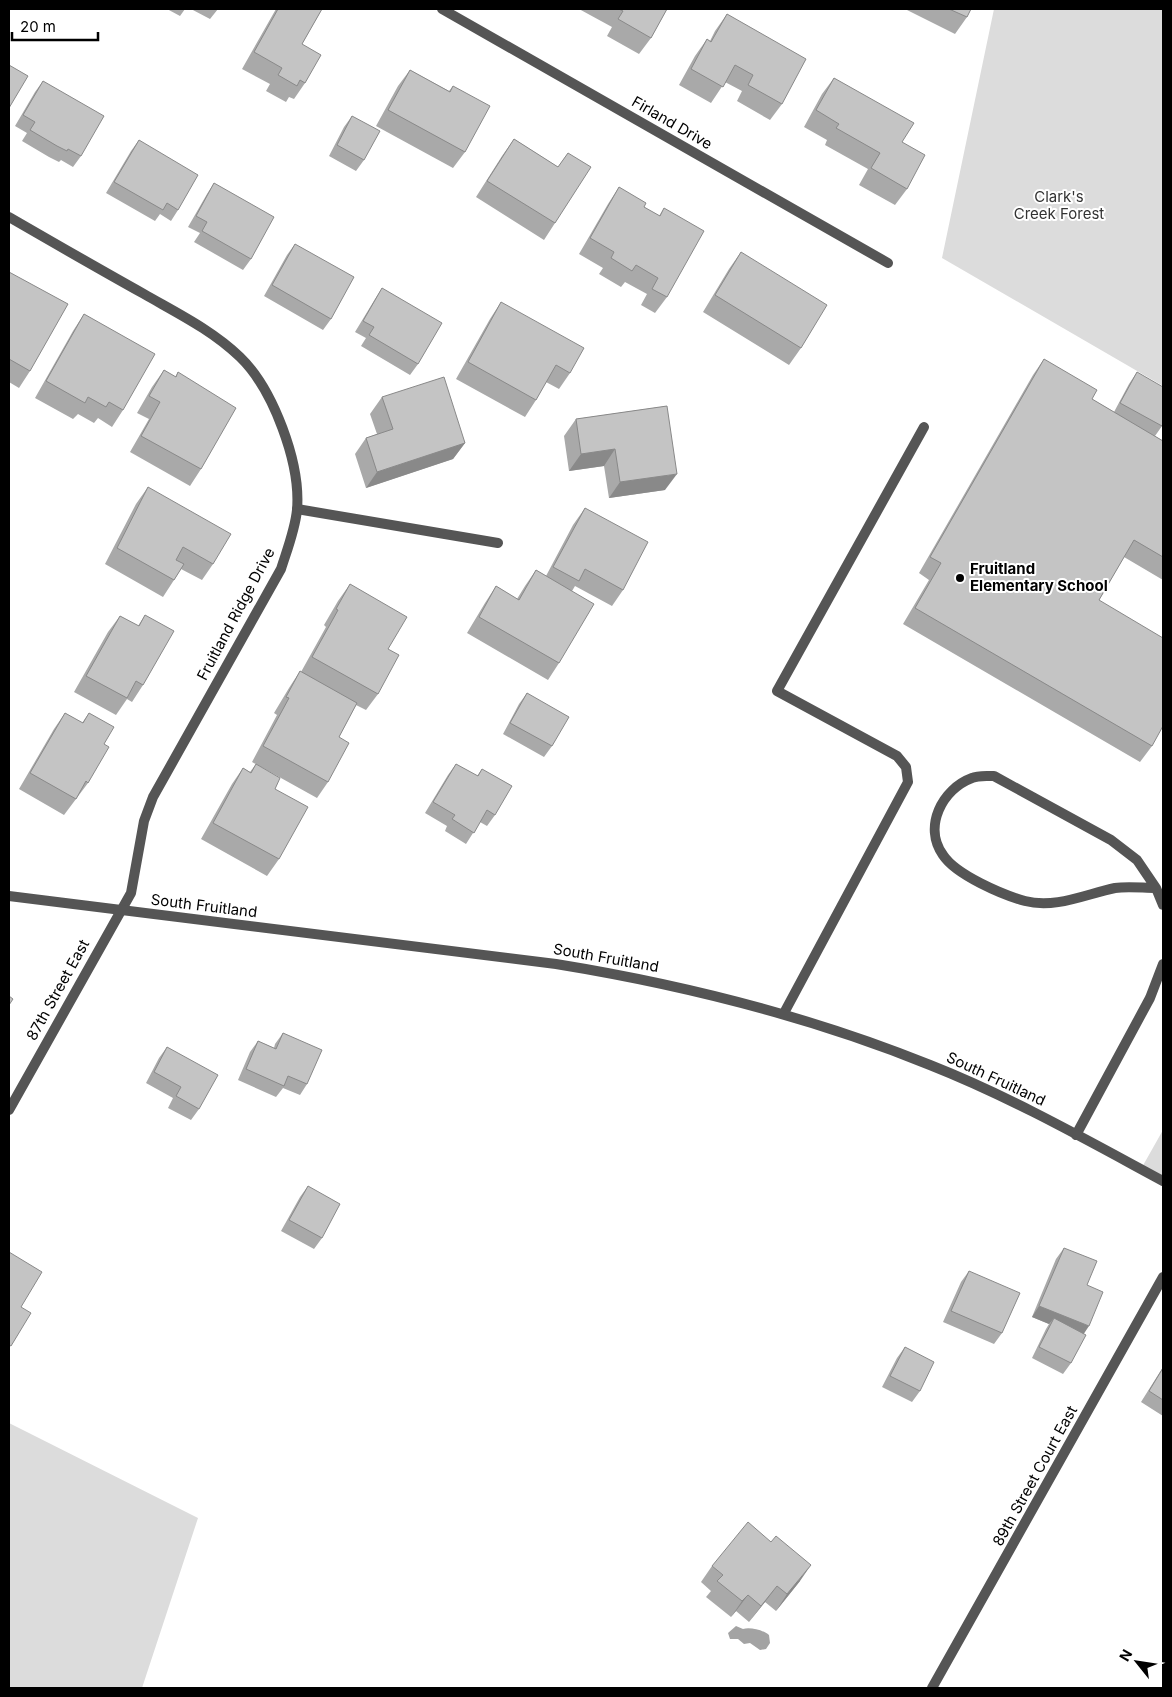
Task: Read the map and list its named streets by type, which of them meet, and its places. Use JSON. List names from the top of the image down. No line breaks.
{"streets":{"street":["Firland Drive","Fruitland Ridge Drive","South Fruitland","87th Street East","89th Street Court East"]},"crossings":[["Fruitland Ridge Drive","South Fruitland"],["Fruitland Ridge Drive","87th Street East"],["South Fruitland","87th Street East"]],"parks":["Clark's Creek Forest"],"places":["Fruitland Elementary School"],"scale_bar":"20 m","north":"top left"}
